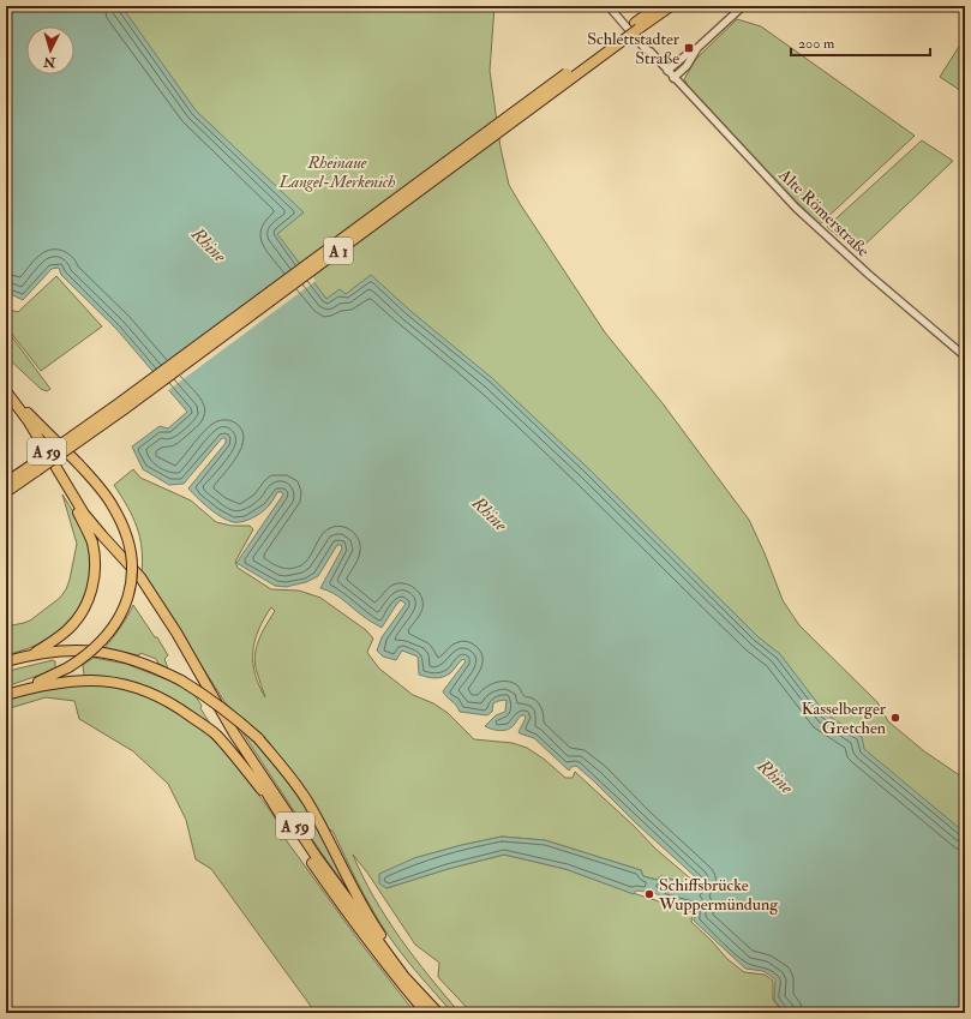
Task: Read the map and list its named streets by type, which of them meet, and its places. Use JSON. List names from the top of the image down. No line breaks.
{"streets":{"highway":["A 1","A 59"],"street":["Alte Römerstraße"]},"water":["Rhine"],"parks":["Rheinaue Langel-Merkenich"],"places":{"transit":["Schlettstadter Straße"],"other":["Kasselberger Gretchen","Schiffsbrücke Wuppermündung"]},"scale_bar":"200 m","north":"bottom"}
